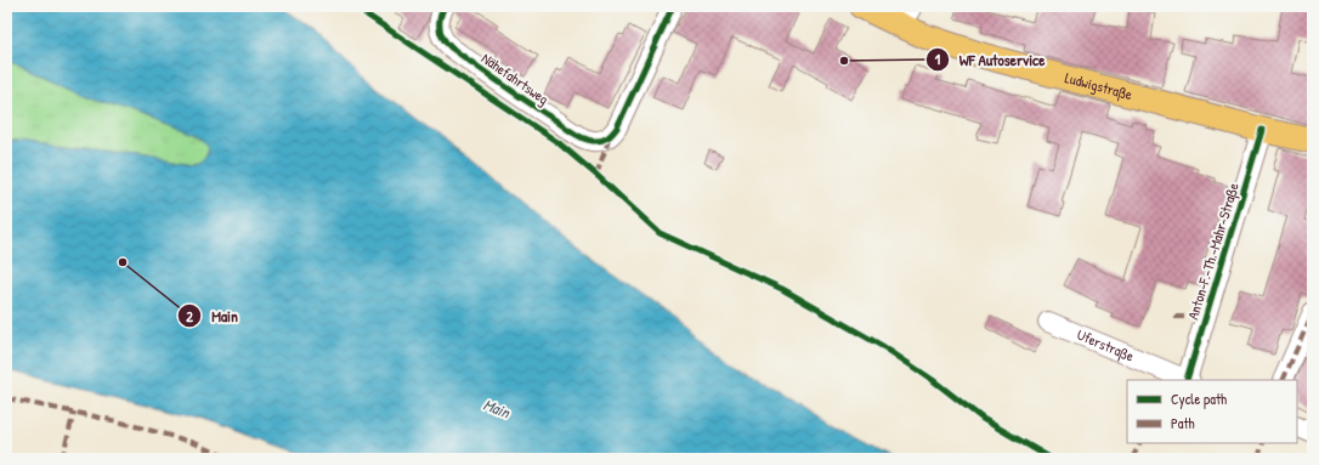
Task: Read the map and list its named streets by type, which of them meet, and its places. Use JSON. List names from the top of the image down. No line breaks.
{"streets":{"main road":["Ludwigstraße"],"street":["Nähefahrtsweg","Anton-F.-Th.-Mahr-Straße","Uferstraße"]},"crossings":[["Ludwigstraße","Anton-F.-Th.-Mahr-Straße"]],"water":["Main"],"places":["WF Autoservice","Main"],"legend":["Cycle path","Path"]}
